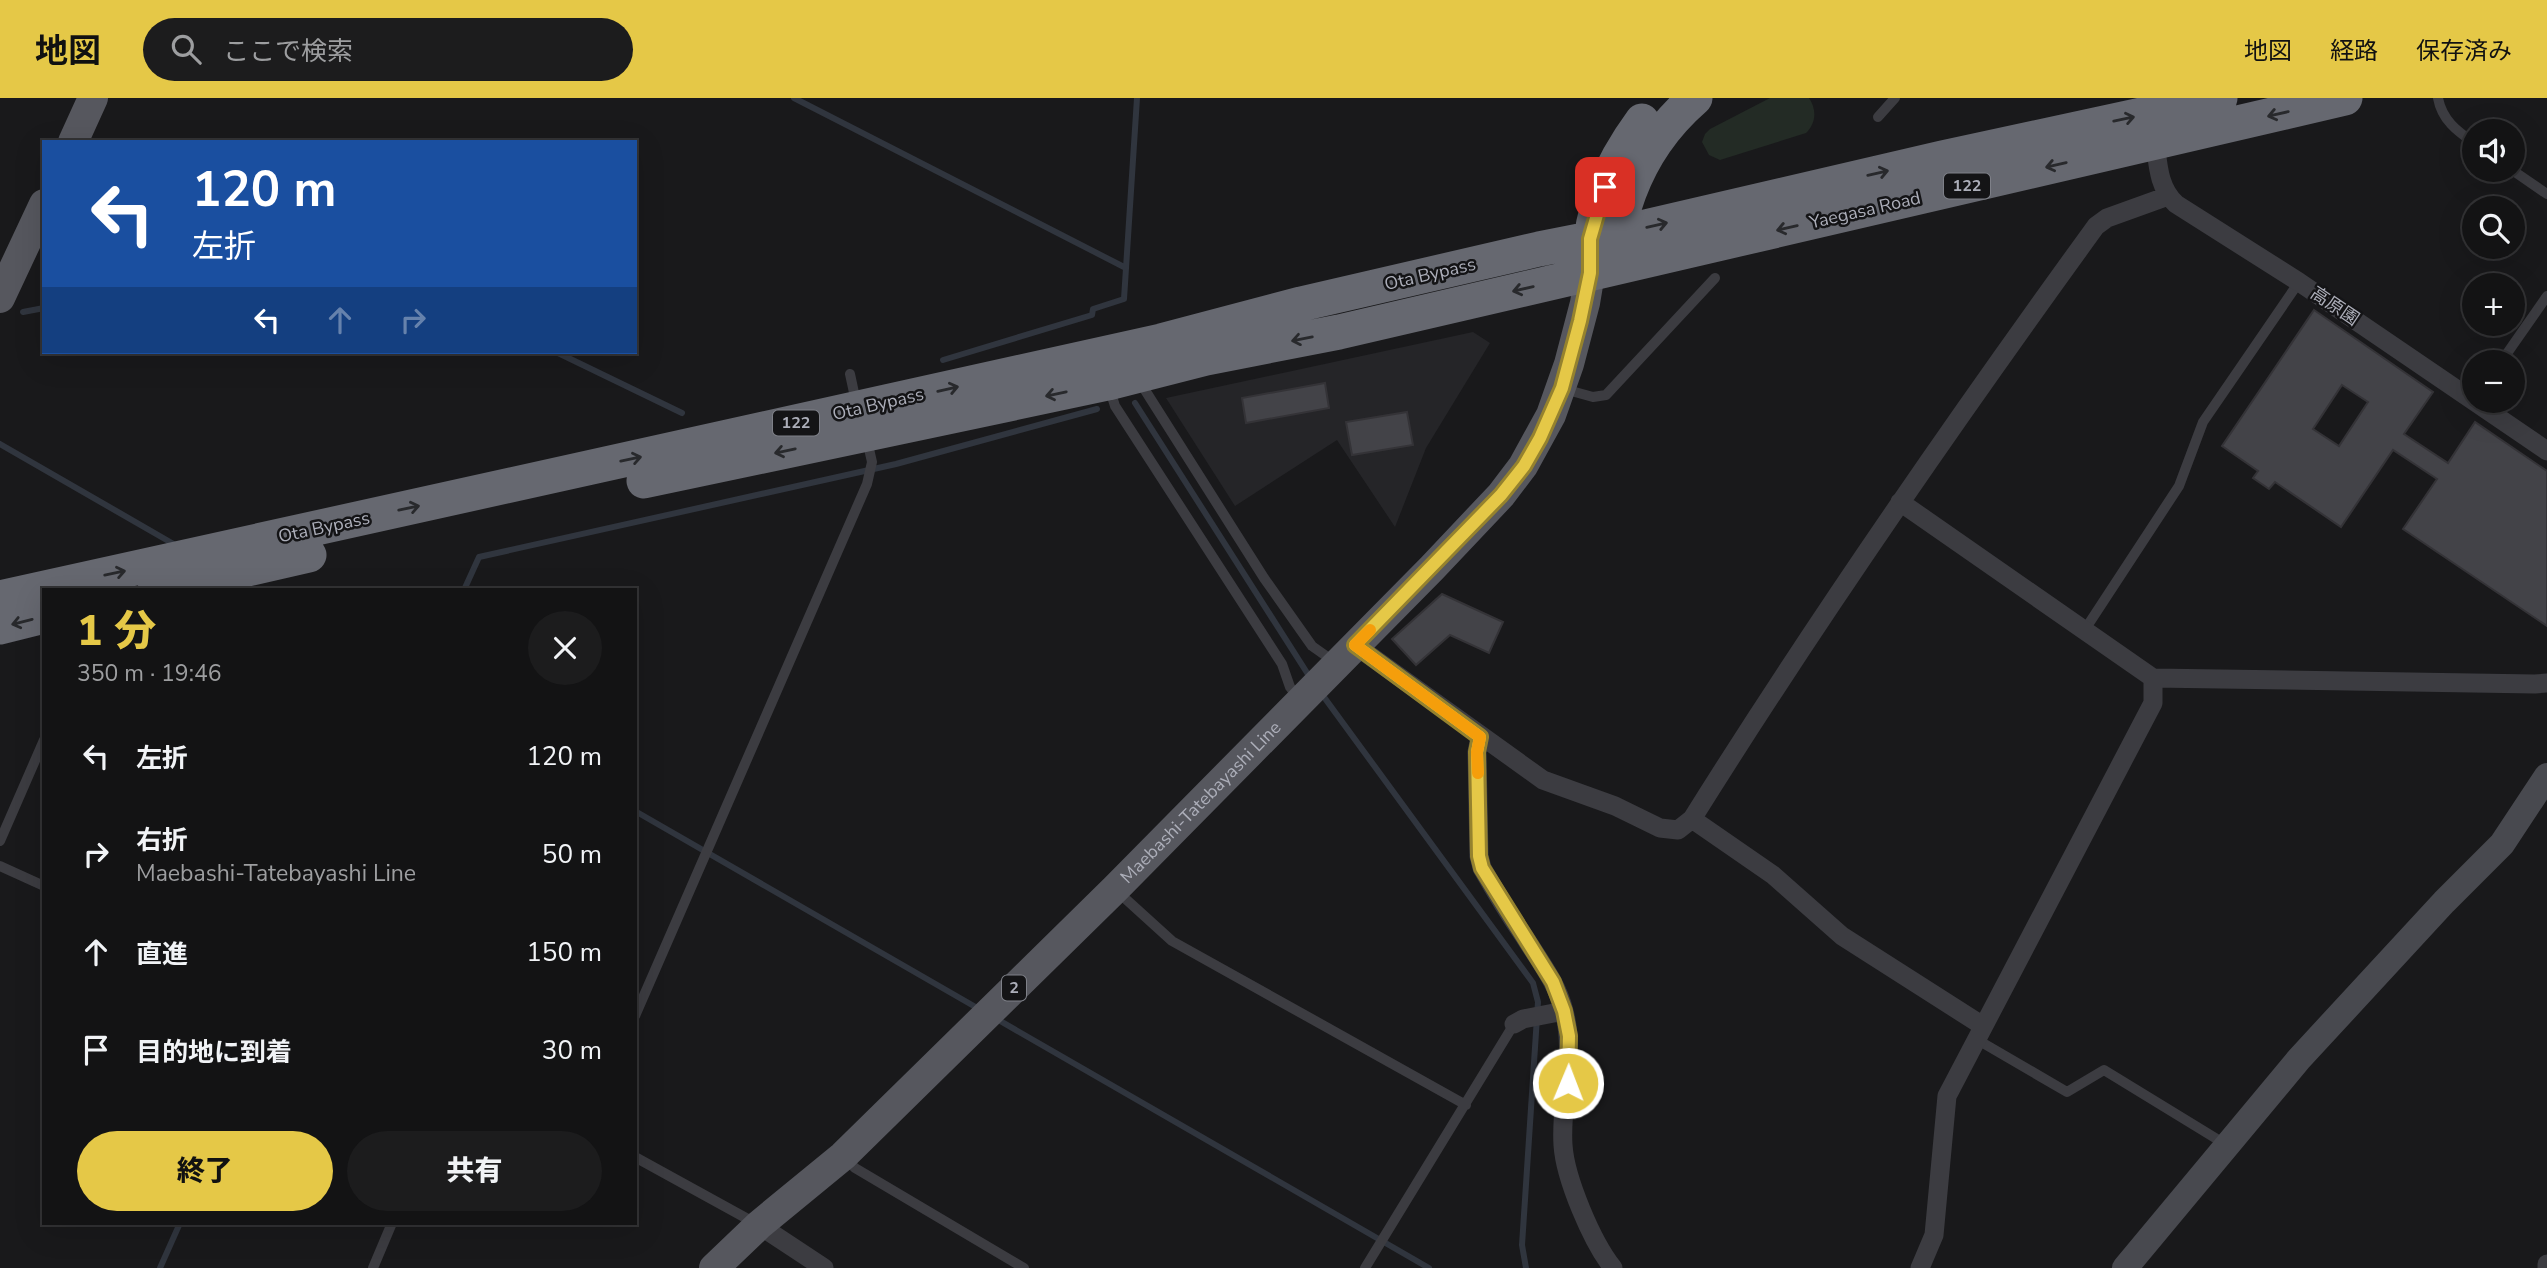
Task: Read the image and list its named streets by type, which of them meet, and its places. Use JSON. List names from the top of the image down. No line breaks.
{"streets":{"highway":["122","Yaegasa Road","Ota Bypass"],"main road":["Maebashi-Tatebayashi Line","2"],"street":["高原園"]},"crossings":[["Yaegasa Road","Ota Bypass"],["Yaegasa Road","Maebashi-Tatebayashi Line"],["Ota Bypass","Maebashi-Tatebayashi Line"]],"page":{"header":"地図","search":"ここで検索","nav":["地図","経路","保存済み"],"map_buttons":["+","−"],"turn":["120 m","左折"],"heading":["1 分","350 m · 19:46"],"list":[{"name":"左折","value":"120 m"},{"name":"右折","note":"Maebashi-Tatebayashi Line","value":"50 m"},{"name":"直進","value":"150 m"},{"name":"目的地に到着","value":"30 m"}],"buttons":["終了","共有"]}}
